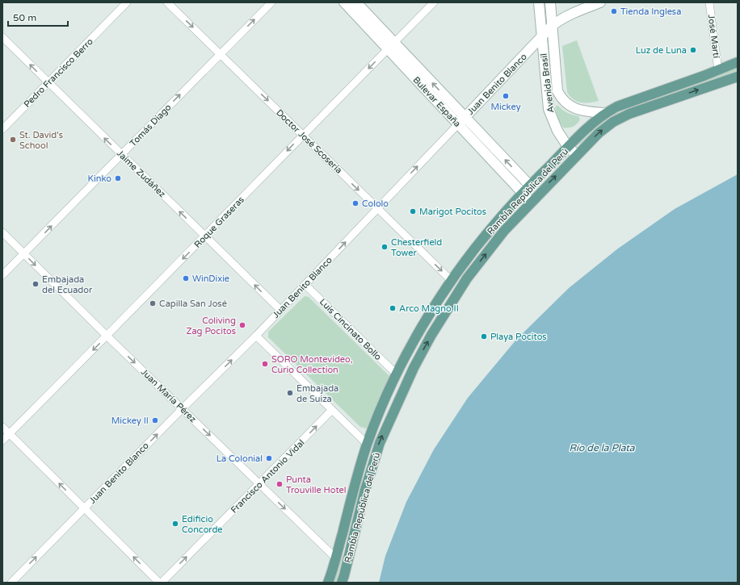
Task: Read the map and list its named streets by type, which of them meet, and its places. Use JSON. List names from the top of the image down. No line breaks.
{"streets":{"main road":["Rambla República del Perú"],"street":["José Martí","Pedro Francisco Berro","Avenida Brasil","Juan Benito Blanco","Bulevar España","Tomás Diago","Doctor José Scosería","Jaime Zudáñez","Roque Graseras","Luis Cincinato Bollo","Juan María Pérez","Francisco Antonio Vidal"]},"crossings":[["José Martí","Rambla República del Perú"],["Pedro Francisco Berro","Jaime Zudáñez"],["Avenida Brasil","Juan Benito Blanco"],["Avenida Brasil","Rambla República del Perú"],["Juan Benito Blanco","Bulevar España"],["Juan Benito Blanco","Doctor José Scosería"],["Juan Benito Blanco","Jaime Zudáñez"],["Juan Benito Blanco","Luis Cincinato Bollo"],["Juan Benito Blanco","Juan María Pérez"],["Bulevar España","Rambla República del Perú"],["Bulevar España","Roque Graseras"],["Tomás Diago","Doctor José Scosería"],["Tomás Diago","Jaime Zudáñez"],["Tomás Diago","Juan María Pérez"],["Doctor José Scosería","Rambla República del Perú"],["Doctor José Scosería","Roque Graseras"],["Jaime Zudáñez","Roque Graseras"],["Rambla República del Perú","Luis Cincinato Bollo"],["Rambla República del Perú","Juan María Pérez"],["Roque Graseras","Juan María Pérez"],["Juan María Pérez","Francisco Antonio Vidal"]],"one_way":["Juan Benito Blanco","Tomás Diago","Doctor José Scosería","Jaime Zudáñez","Roque Graseras","Juan María Pérez","Francisco Antonio Vidal"],"water":["Río de la Plata"],"places":["Tienda Inglesa","Luz de Luna","Mickey","St. David's School","Kinko","Cololo","Marigot Pocitos","Chesterfield Tower","WinDixie","Embajada del Ecuador","Capilla San José","Arco Magno II","Coliving Zag Pocitos","Playa Pocitos","SORO Montevideo, Curio Collection","Embajada de Suiza","Mickey II","La Colonial","Punta Trouville Hotel","Edificio Concorde"],"scale_bar":"50 m"}
